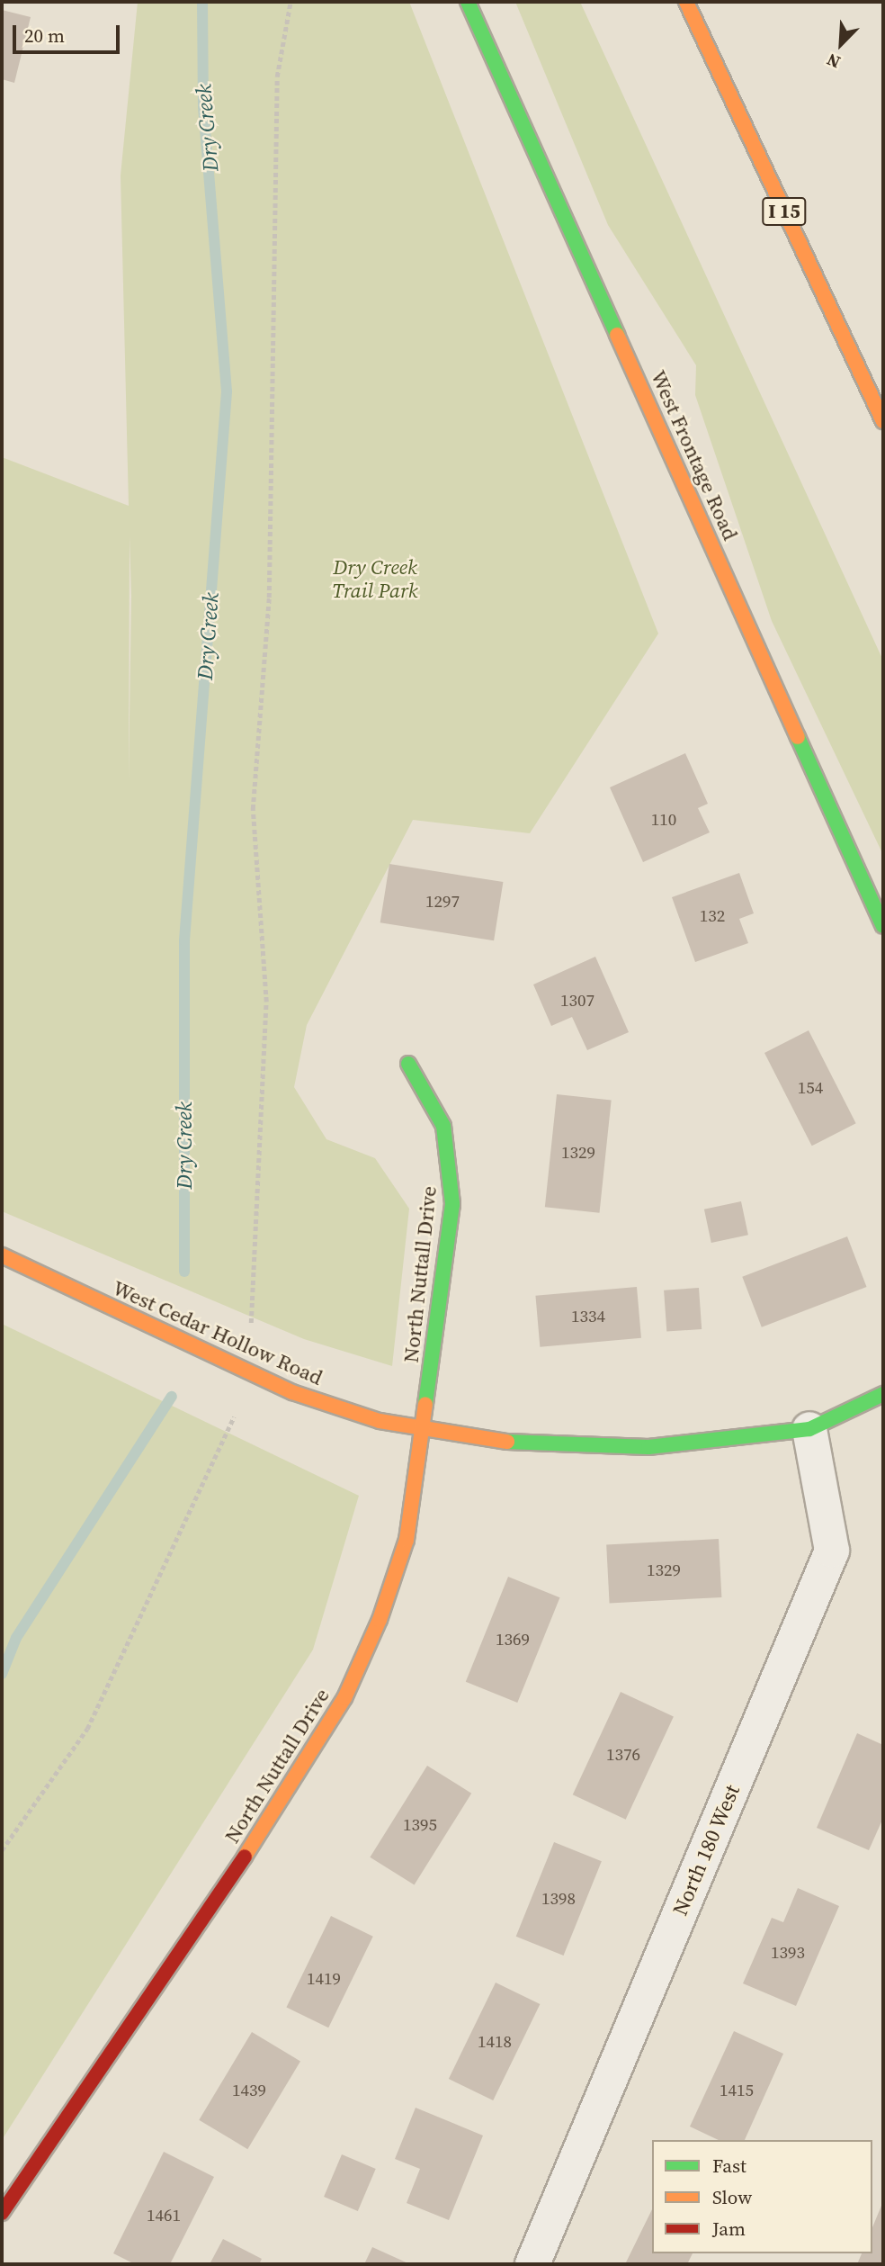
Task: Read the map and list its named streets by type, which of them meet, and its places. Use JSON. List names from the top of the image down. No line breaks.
{"streets":{"main road":["I 15","West Frontage Road","North Nuttall Drive","West Cedar Hollow Road"],"street":["North 180 West"]},"crossings":[["North Nuttall Drive","West Cedar Hollow Road"],["West Cedar Hollow Road","North 180 West"]],"water":["Dry Creek"],"parks":["Dry Creek Trail Park"],"house_numbers":["110","1297","132","1307","154","1329","1334","1329","1369","1376","1395","1398","1393","1419","1418","1439","1415","1461"],"legend":["Fast","Slow","Jam"],"scale_bar":"20 m","north":"bottom left"}
